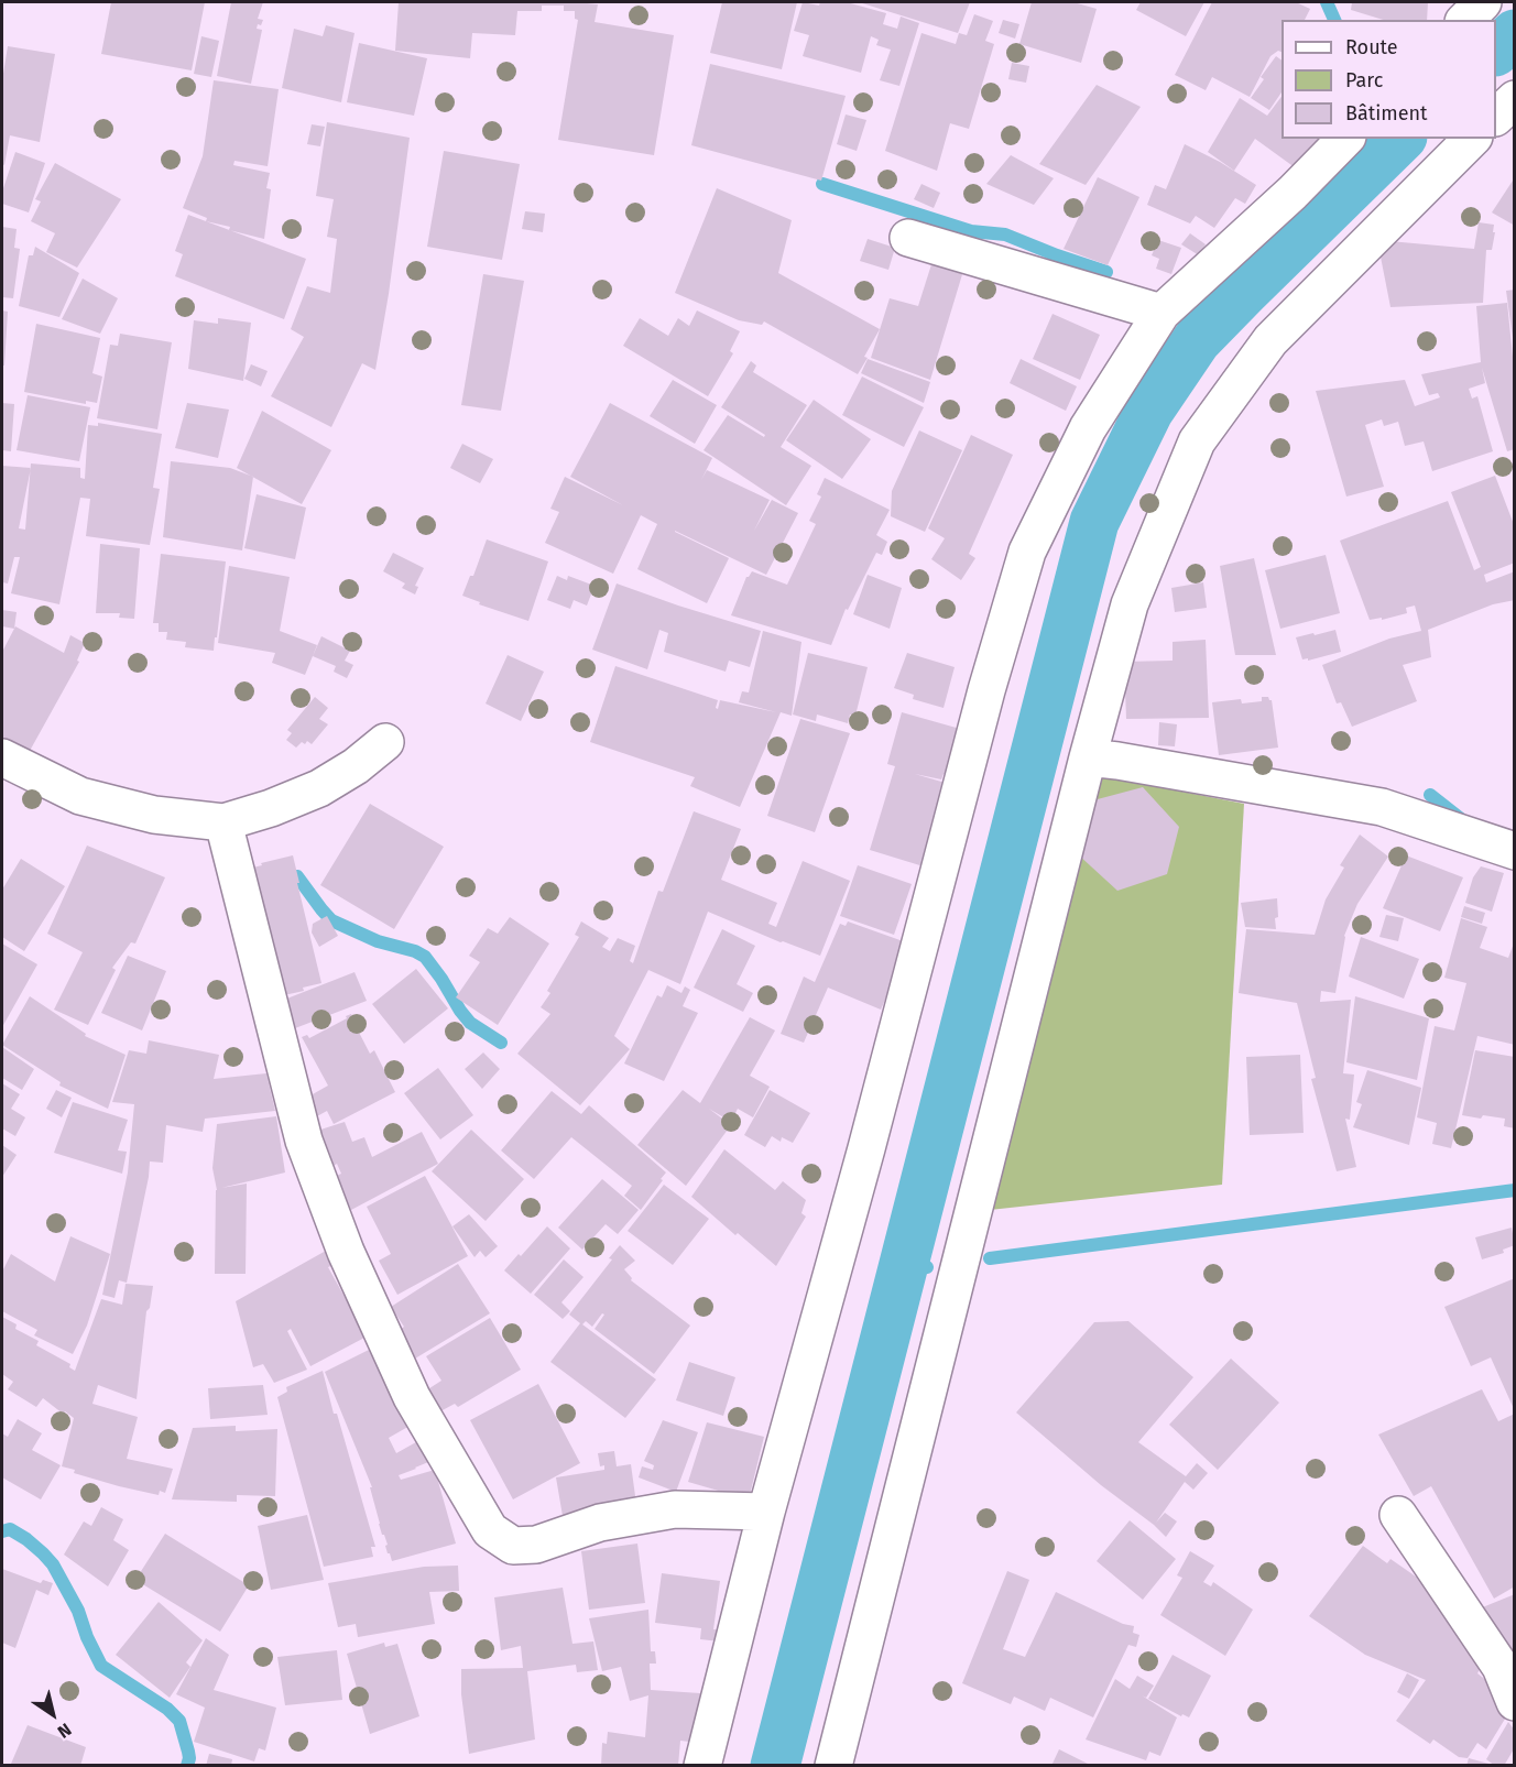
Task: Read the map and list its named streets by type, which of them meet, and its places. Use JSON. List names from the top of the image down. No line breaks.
{"legend":["Route","Parc","Bâtiment"],"north":"bottom right"}
